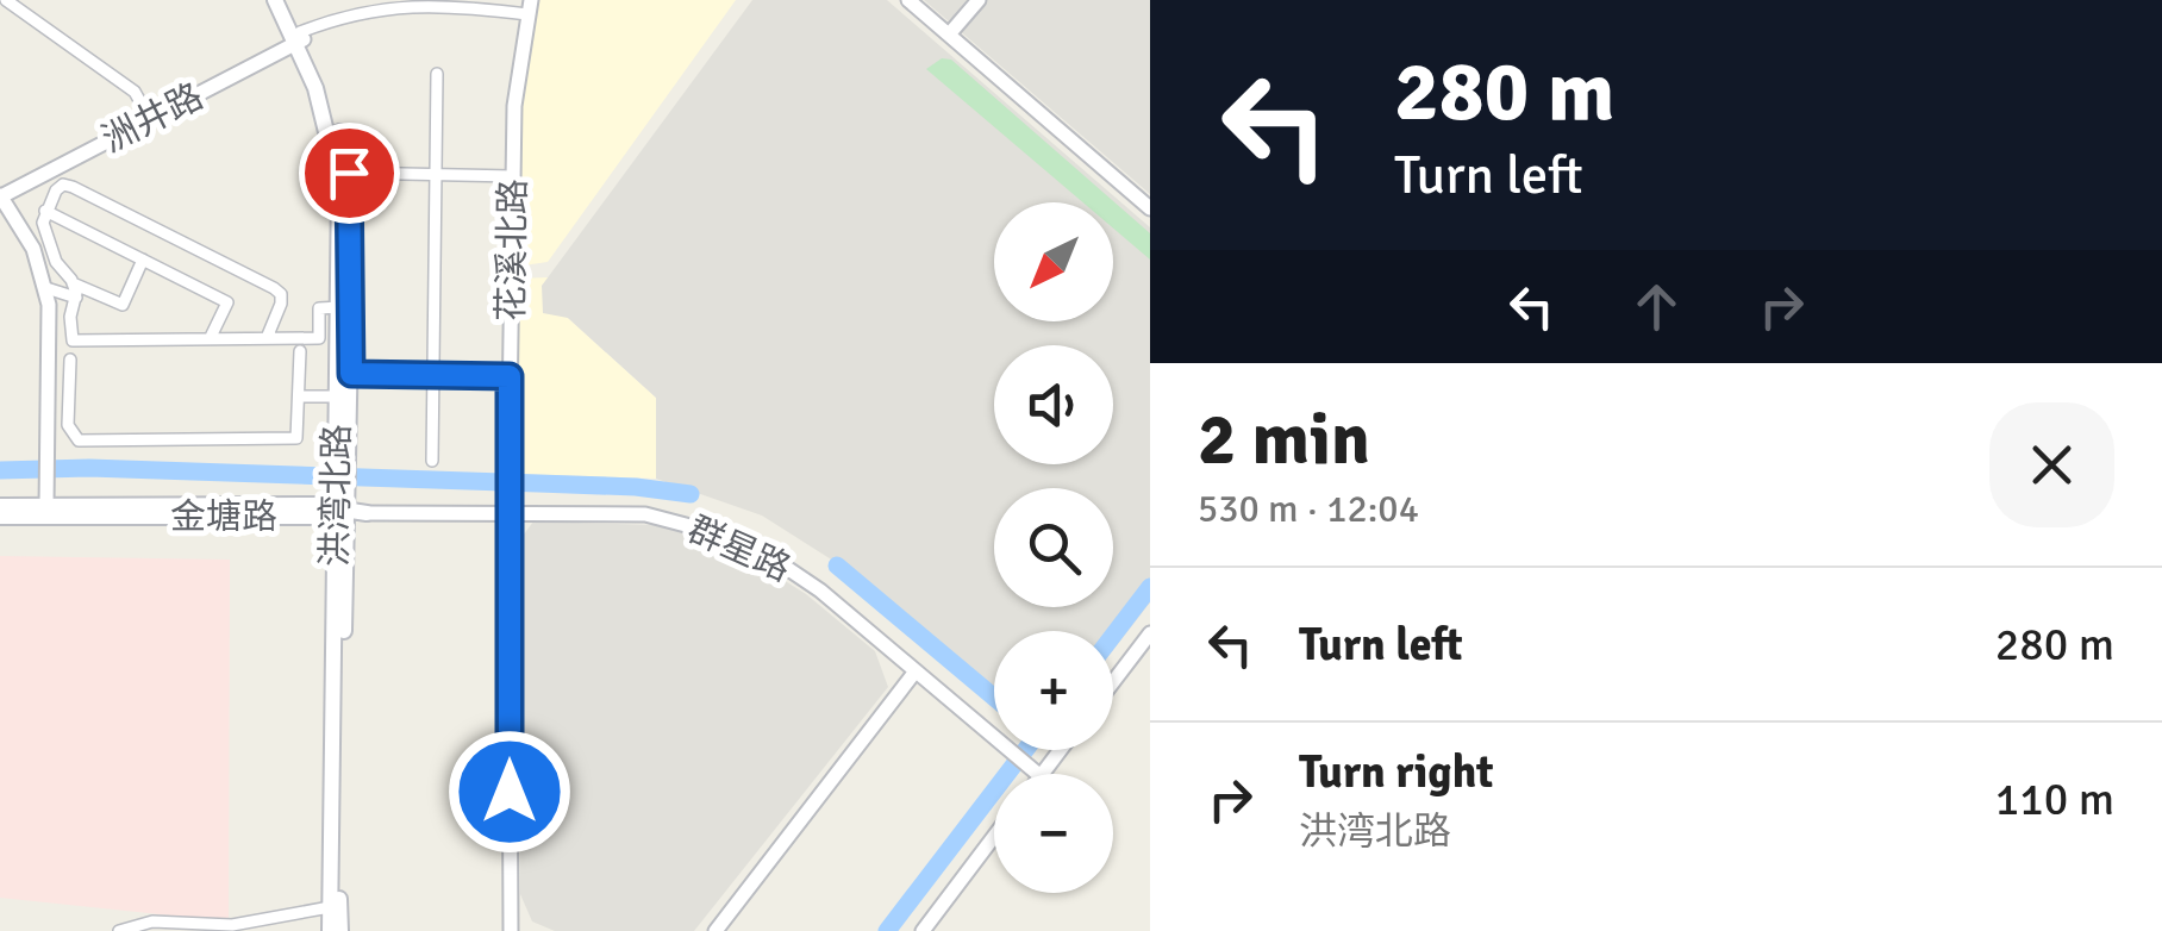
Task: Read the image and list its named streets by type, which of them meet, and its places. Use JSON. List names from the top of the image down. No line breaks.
{"streets":{"main road":["洪湾北路","金塘路"],"street":["洲井路","花溪北路","群星路"]},"crossings":[["洲井路","洪湾北路"],["花溪北路","群星路"],["洪湾北路","金塘路"],["金塘路","群星路"]],"north":"bottom left","page":{"turn":["280 m","Turn left"],"map_buttons":["+","−"],"heading":["2 min","530 m · 12:04"],"list":[{"name":"Turn left","value":"280 m"},{"name":"Turn right","note":"洪湾北路","value":"110 m"}]}}
